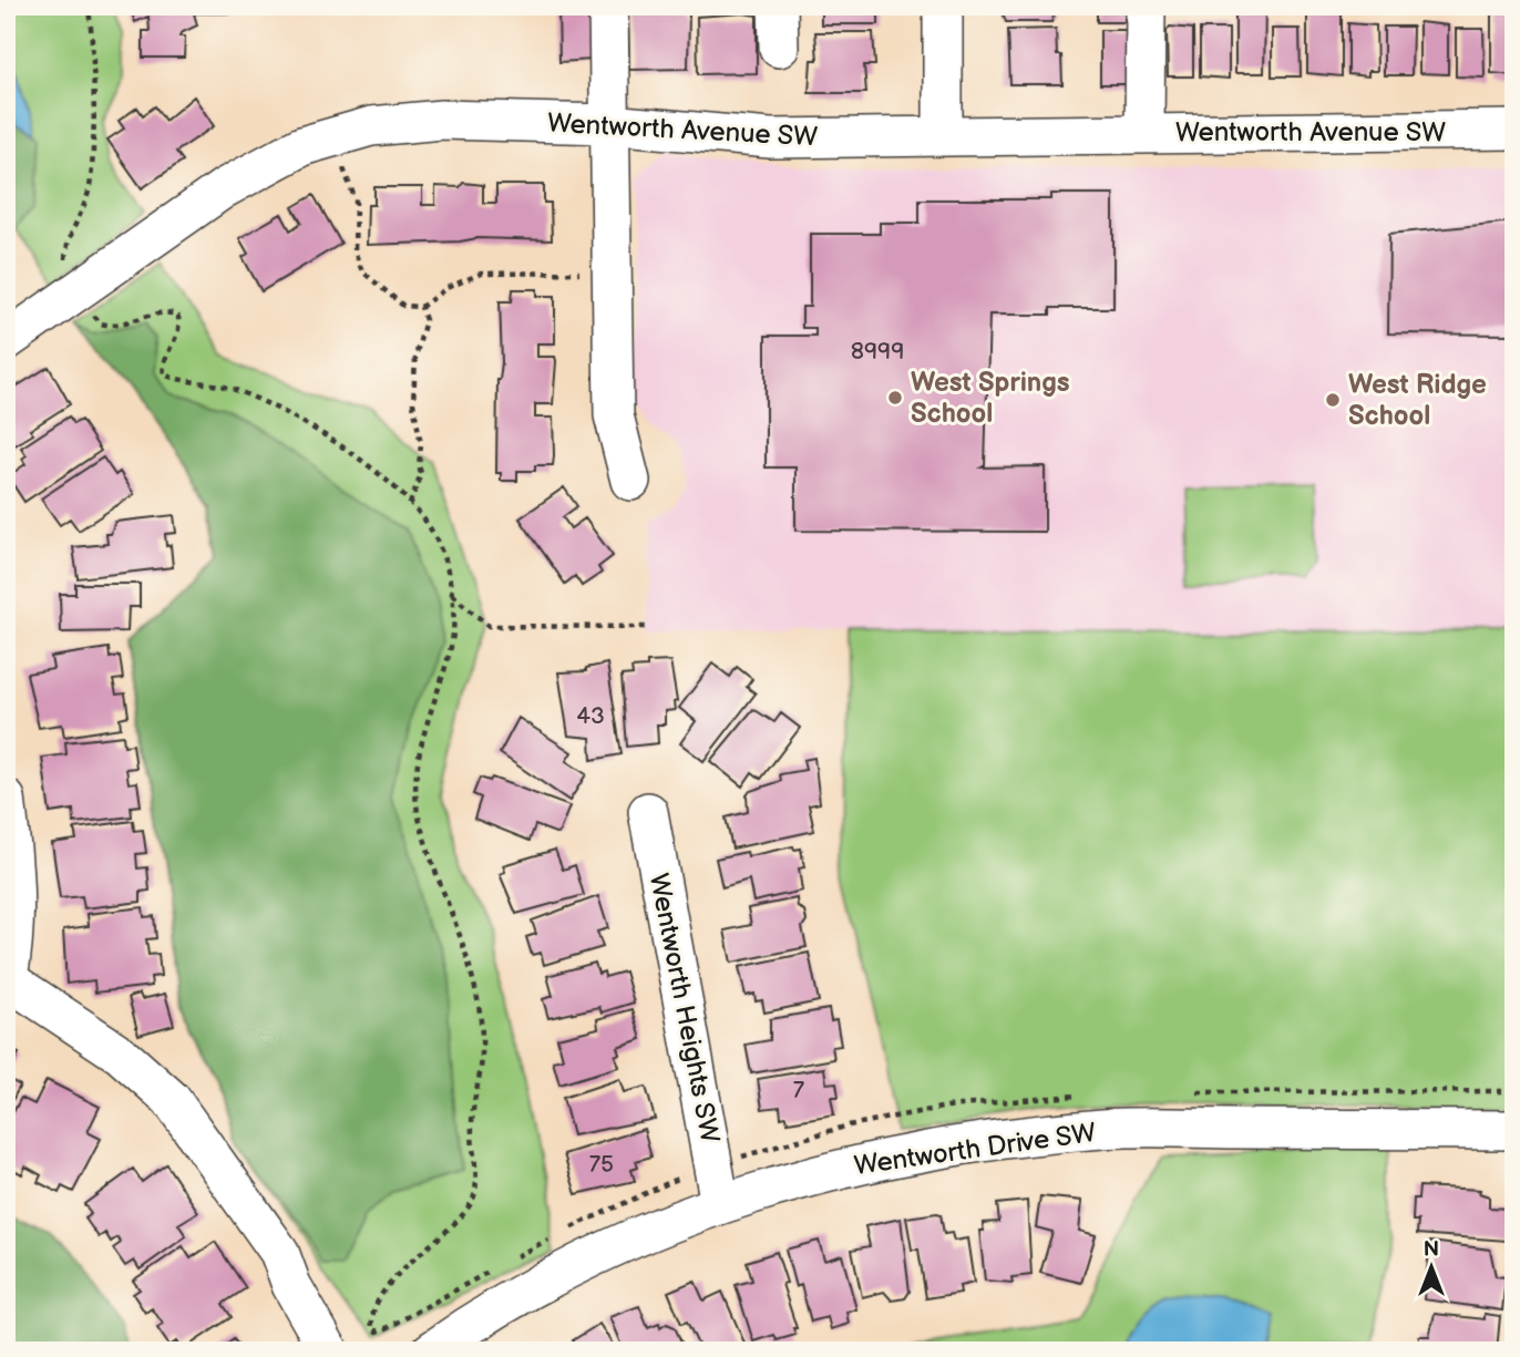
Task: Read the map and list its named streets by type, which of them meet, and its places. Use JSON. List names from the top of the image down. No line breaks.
{"streets":{"street":["Wentworth Avenue SW","Wentworth Heights SW","Wentworth Drive SW"]},"crossings":[["Wentworth Heights SW","Wentworth Drive SW"]],"places":["West Springs School","West Ridge School"],"house_numbers":["8999","43","7","75"],"north":"top"}
